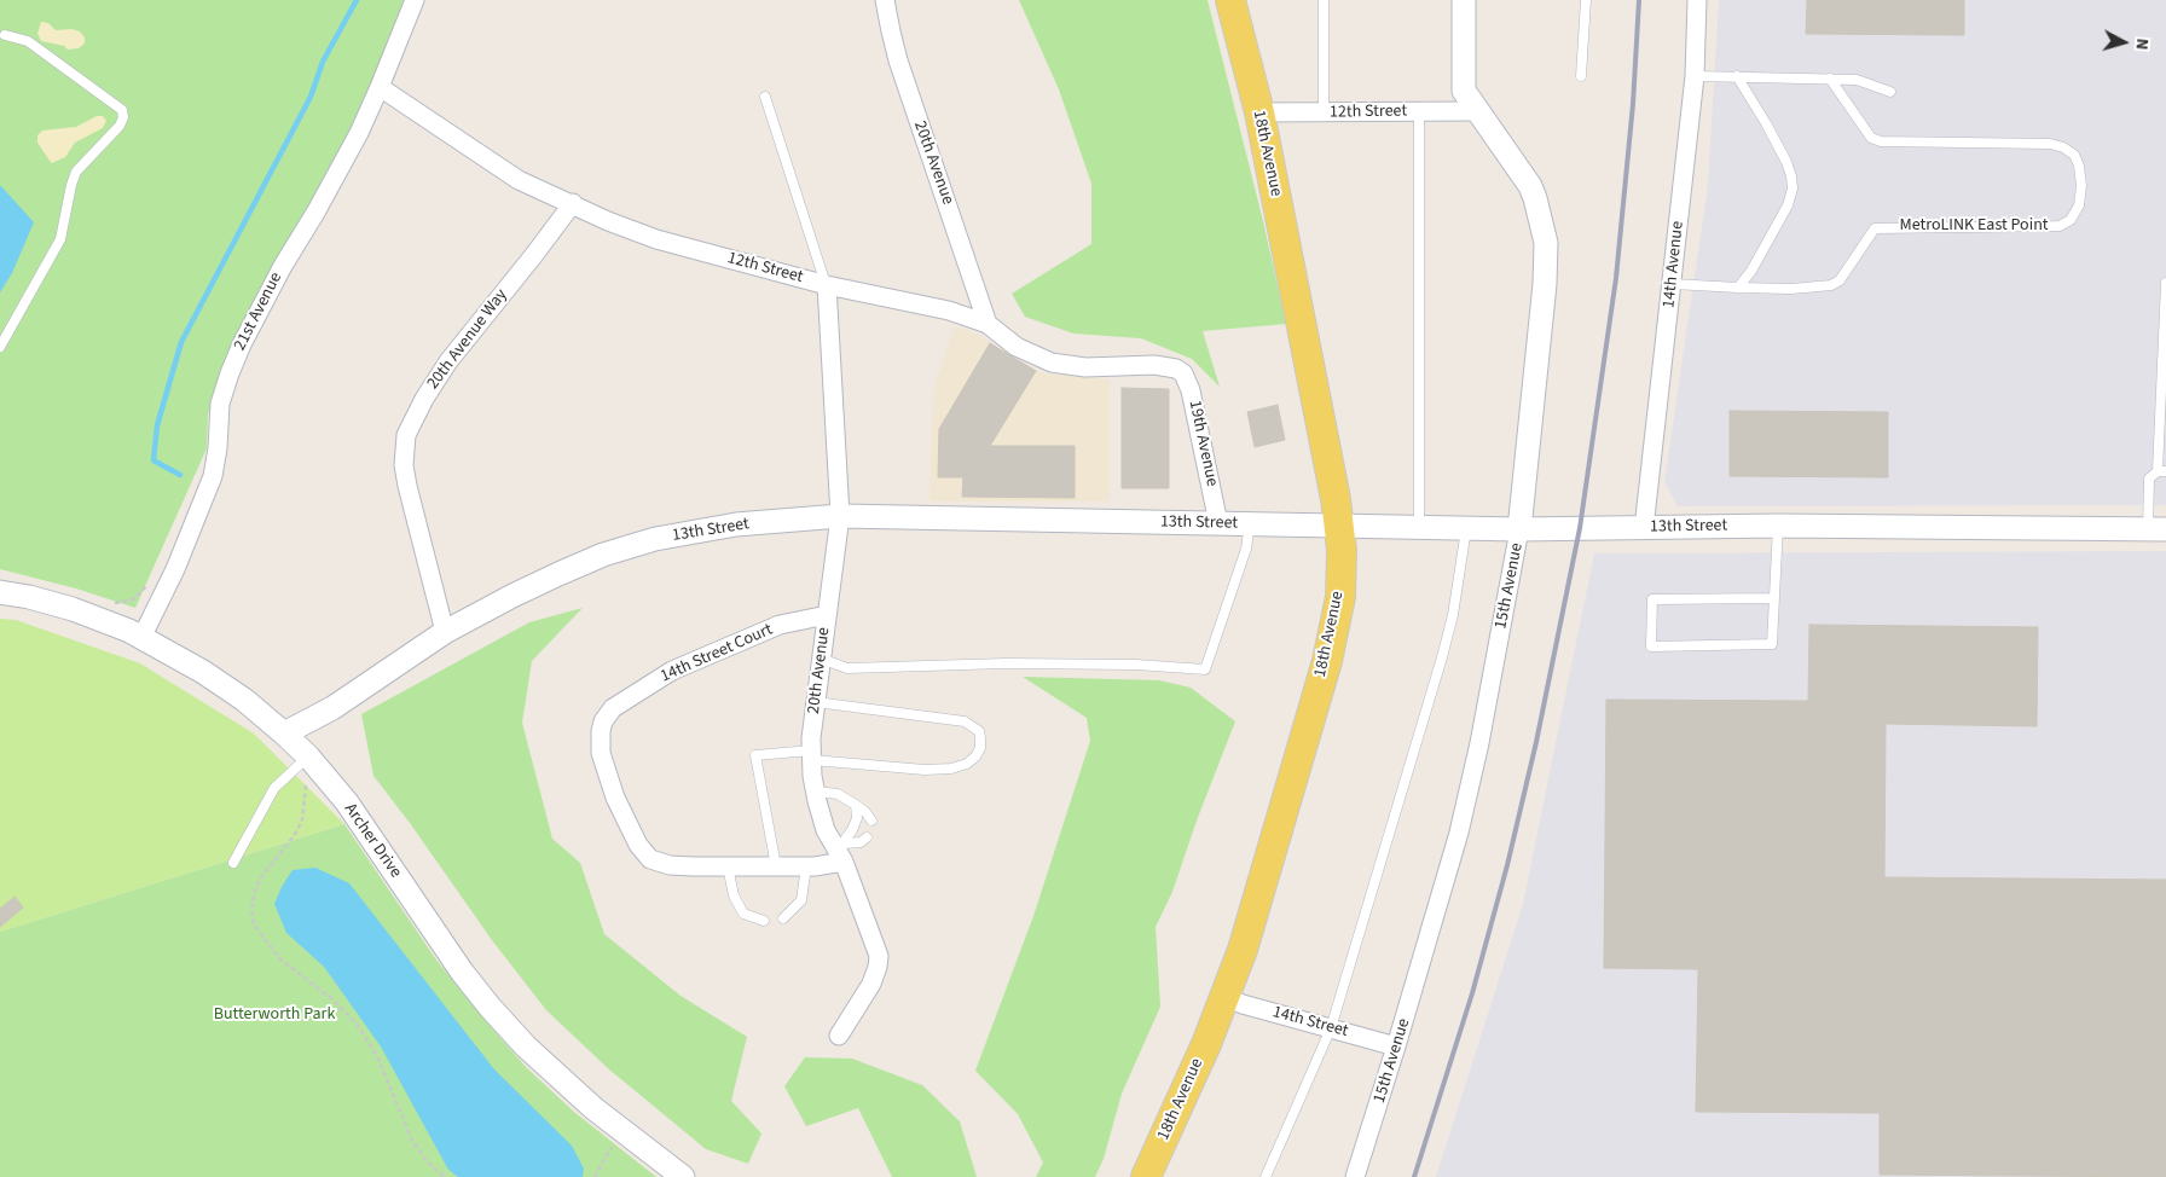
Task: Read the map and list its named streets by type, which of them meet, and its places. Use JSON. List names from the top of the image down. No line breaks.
{"streets":{"main road":["18th Avenue"],"street":["12th Street","20th Avenue","14th Avenue","21st Avenue","20th Avenue Way","19th Avenue","13th Street","15th Avenue","14th Street Court","Archer Drive","14th Street"],"lane":["MetroLINK East Point"]},"crossings":[["12th Street","18th Avenue"],["12th Street","20th Avenue"],["12th Street","21st Avenue"],["12th Street","20th Avenue Way"],["12th Street","19th Avenue"],["12th Street","15th Avenue"],["18th Avenue","13th Street"],["18th Avenue","14th Street"],["20th Avenue","13th Street"],["20th Avenue","14th Street Court"],["14th Avenue","13th Street"],["21st Avenue","Archer Drive"],["20th Avenue Way","13th Street"],["19th Avenue","13th Street"],["13th Street","15th Avenue"],["13th Street","Archer Drive"],["15th Avenue","14th Street"]],"parks":["Butterworth Park"],"north":"right"}
